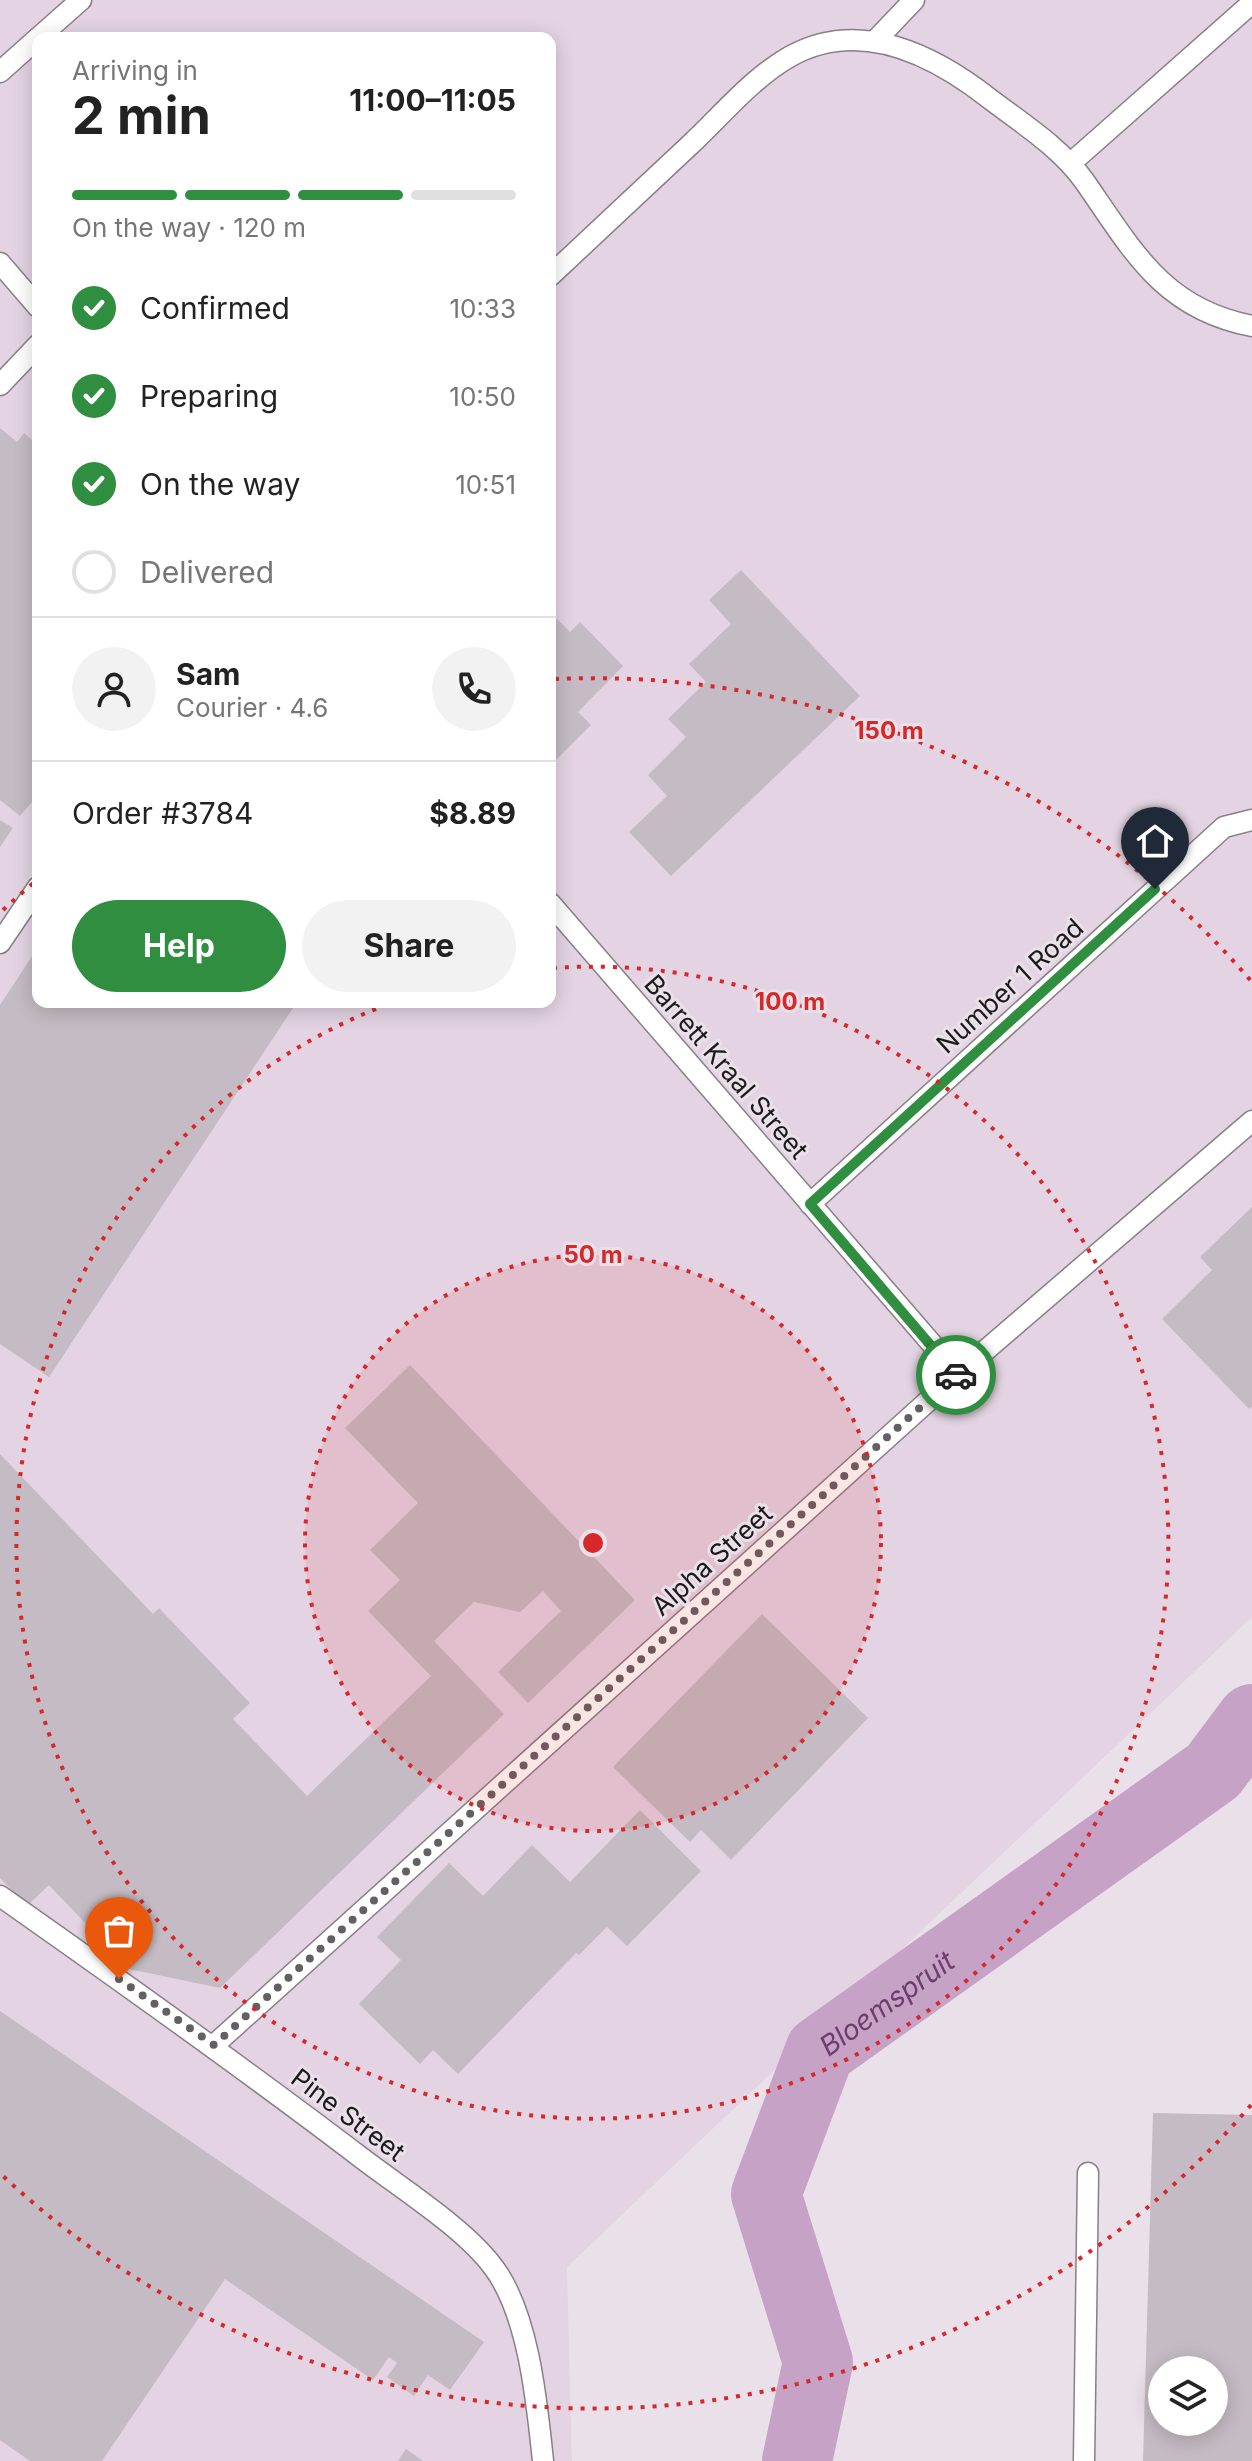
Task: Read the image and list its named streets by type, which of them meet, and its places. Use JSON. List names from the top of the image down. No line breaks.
{"streets":{"lane":["Number 1 Road","Barrett Kraal Street","Alpha Street","Pine Street"]},"crossings":[["Number 1 Road","Barrett Kraal Street"],["Barrett Kraal Street","Alpha Street"],["Alpha Street","Pine Street"]],"water":["Bloemspruit"],"page":{"heading":["2 min","Arriving in","11:00–11:05"],"panel":["Sam","Courier · 4.6","Order #3784","$8.89"],"bar":"On the way · 120 m","list":[["Confirmed","10:33"],["Preparing","10:50"],["On the way","10:51"],"Delivered"],"buttons":["Help","Share"]},"rings":["150 m","100 m","50 m"]}
